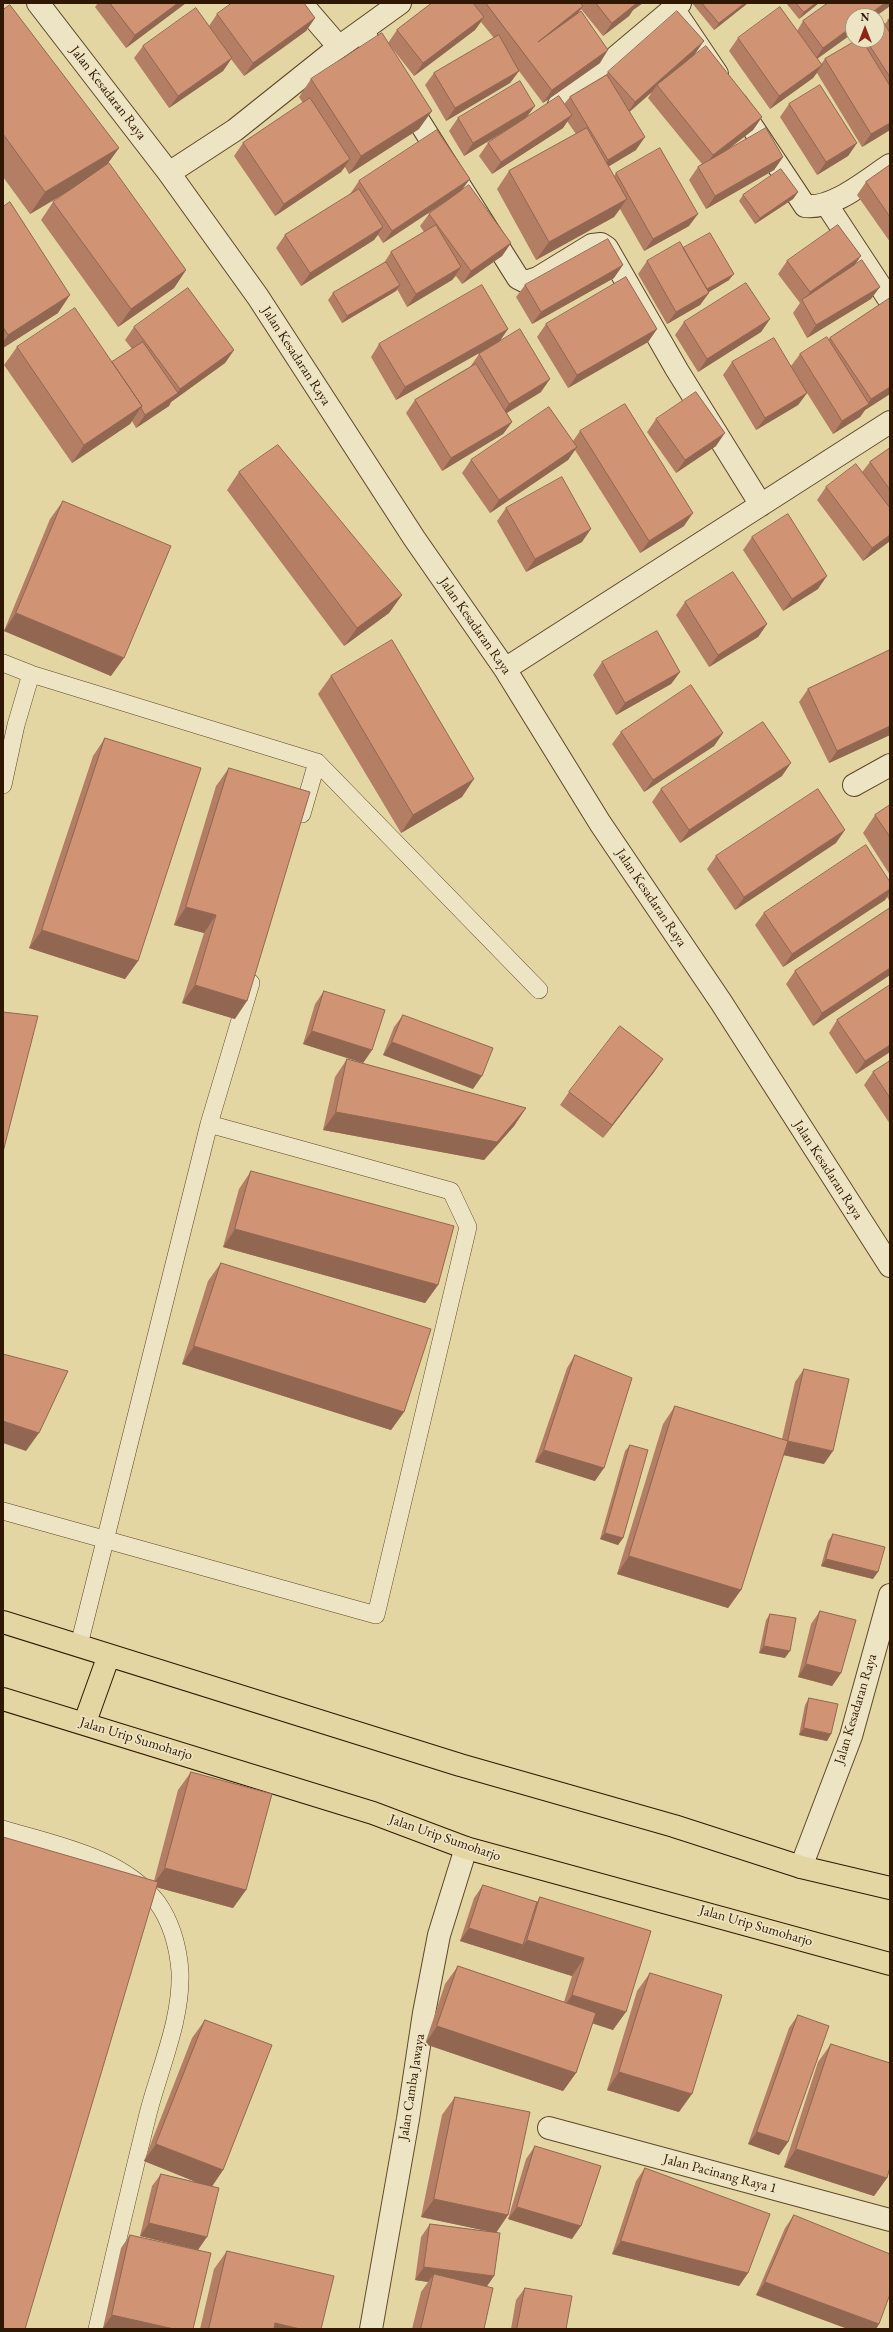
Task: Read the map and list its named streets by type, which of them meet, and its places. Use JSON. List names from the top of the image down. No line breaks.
{"streets":{"highway":["Jalan Urip Sumoharjo"],"street":["Jalan Kesadaran Raya","Jalan Camba Jawaya","Jalan Pacinang Raya 1"]},"crossings":[["Jalan Urip Sumoharjo","Jalan Camba Jawaya"]],"north":"top"}
